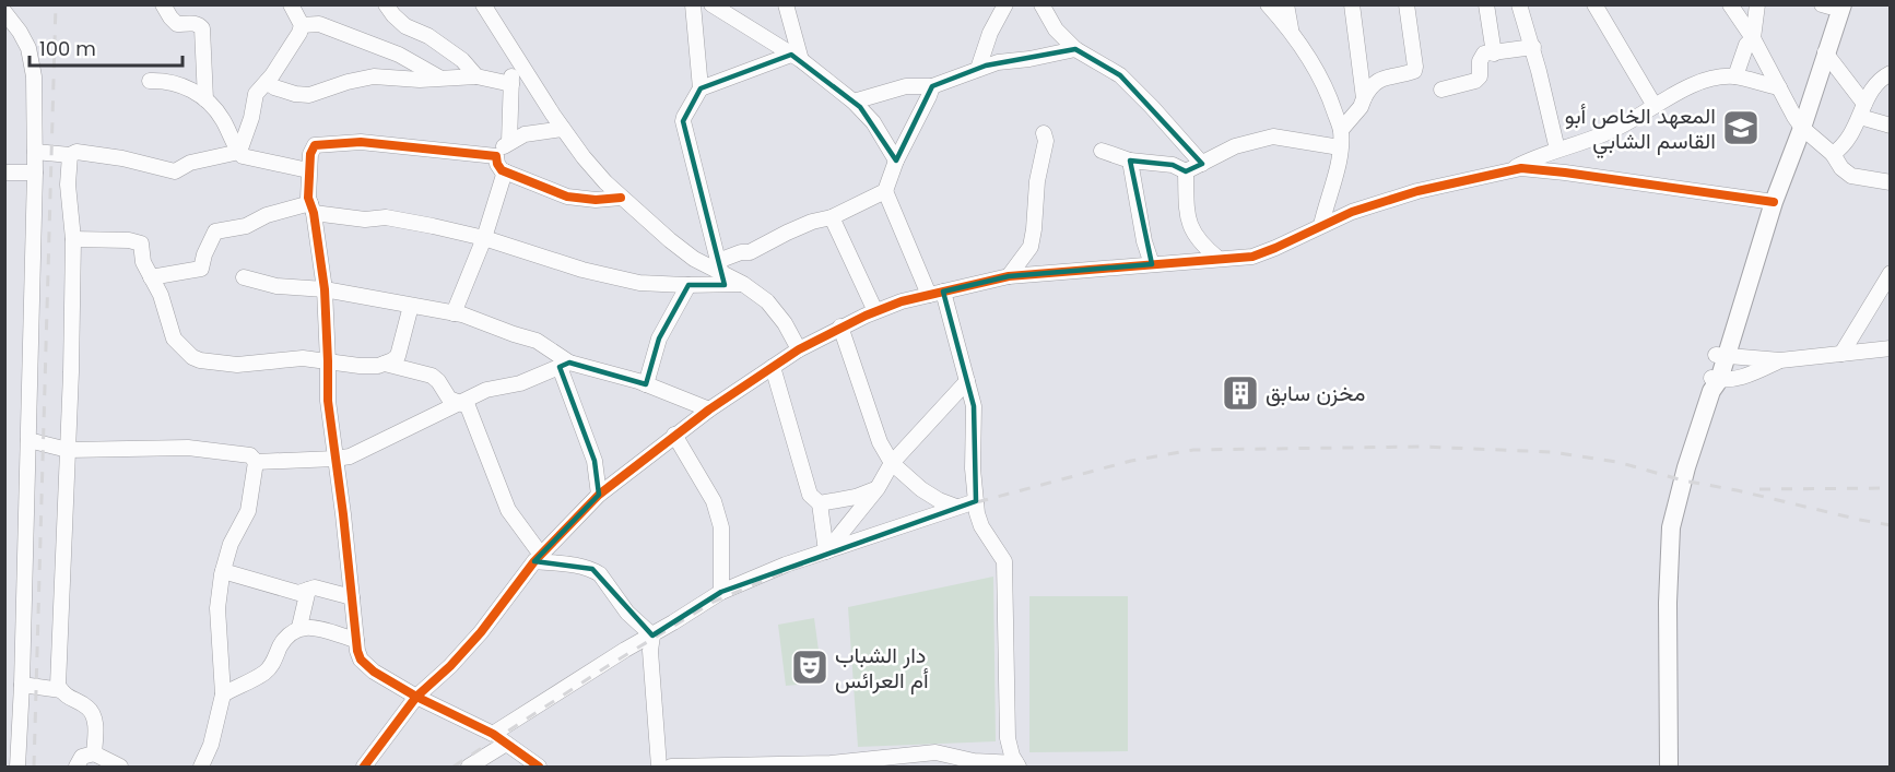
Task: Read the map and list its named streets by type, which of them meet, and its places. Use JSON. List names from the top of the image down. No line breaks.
{"places":{"school or university":["المعهد الخاص أبو القاسم الشابي"],"building":["مخزن سابق"],"theatre":["دار الشباب أم العرائس"]},"scale_bar":"100 m"}
